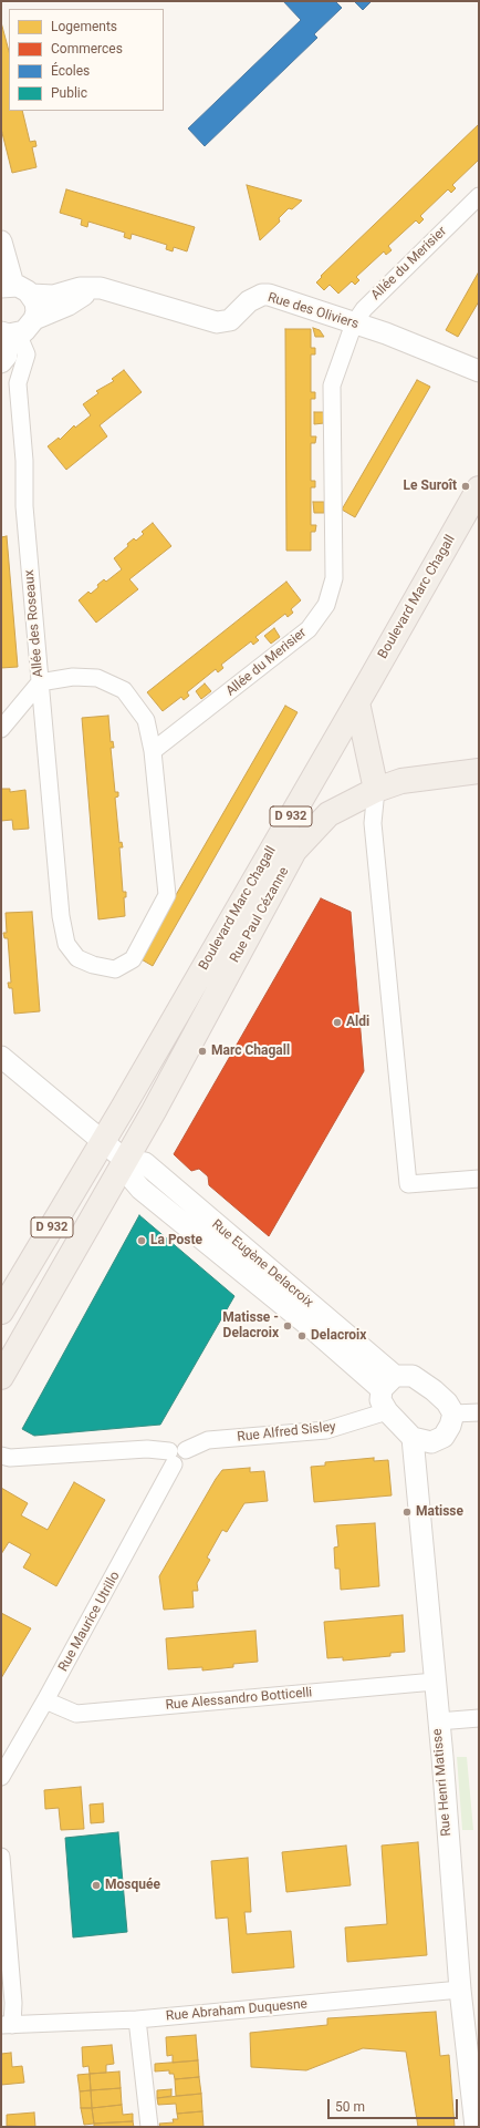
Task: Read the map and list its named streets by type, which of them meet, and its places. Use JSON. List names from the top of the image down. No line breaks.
{"streets":{"main road":["Boulevard Marc Chagall","D 932","Rue Paul Cézanne"],"street":["Allée du Merisier","Rue des Oliviers","Allée des Roseaux","Rue Eugène Delacroix","Rue Alfred Sisley","Rue Maurice Utrillo","Rue Alessandro Botticelli","Rue Henri Matisse","Rue Abraham Duquesne"]},"crossings":[["Allée du Merisier","Rue des Oliviers"],["Allée du Merisier","Allée des Roseaux"],["Boulevard Marc Chagall","D 932"],["D 932","Rue Paul Cézanne"],["D 932","Rue Eugène Delacroix"],["Rue Paul Cézanne","Rue Eugène Delacroix"],["Rue Eugène Delacroix","Rue Alfred Sisley"],["Rue Eugène Delacroix","Rue Henri Matisse"],["Rue Alfred Sisley","Rue Maurice Utrillo"],["Rue Alfred Sisley","Rue Henri Matisse"],["Rue Maurice Utrillo","Rue Alessandro Botticelli"],["Rue Alessandro Botticelli","Rue Henri Matisse"],["Rue Henri Matisse","Rue Abraham Duquesne"]],"places":["Le Suroît","Aldi","Marc Chagall","La Poste","Matisse - Delacroix","Delacroix","Matisse","Mosquée"],"legend":["Logements","Commerces","Écoles","Public"],"scale_bar":"50 m"}
